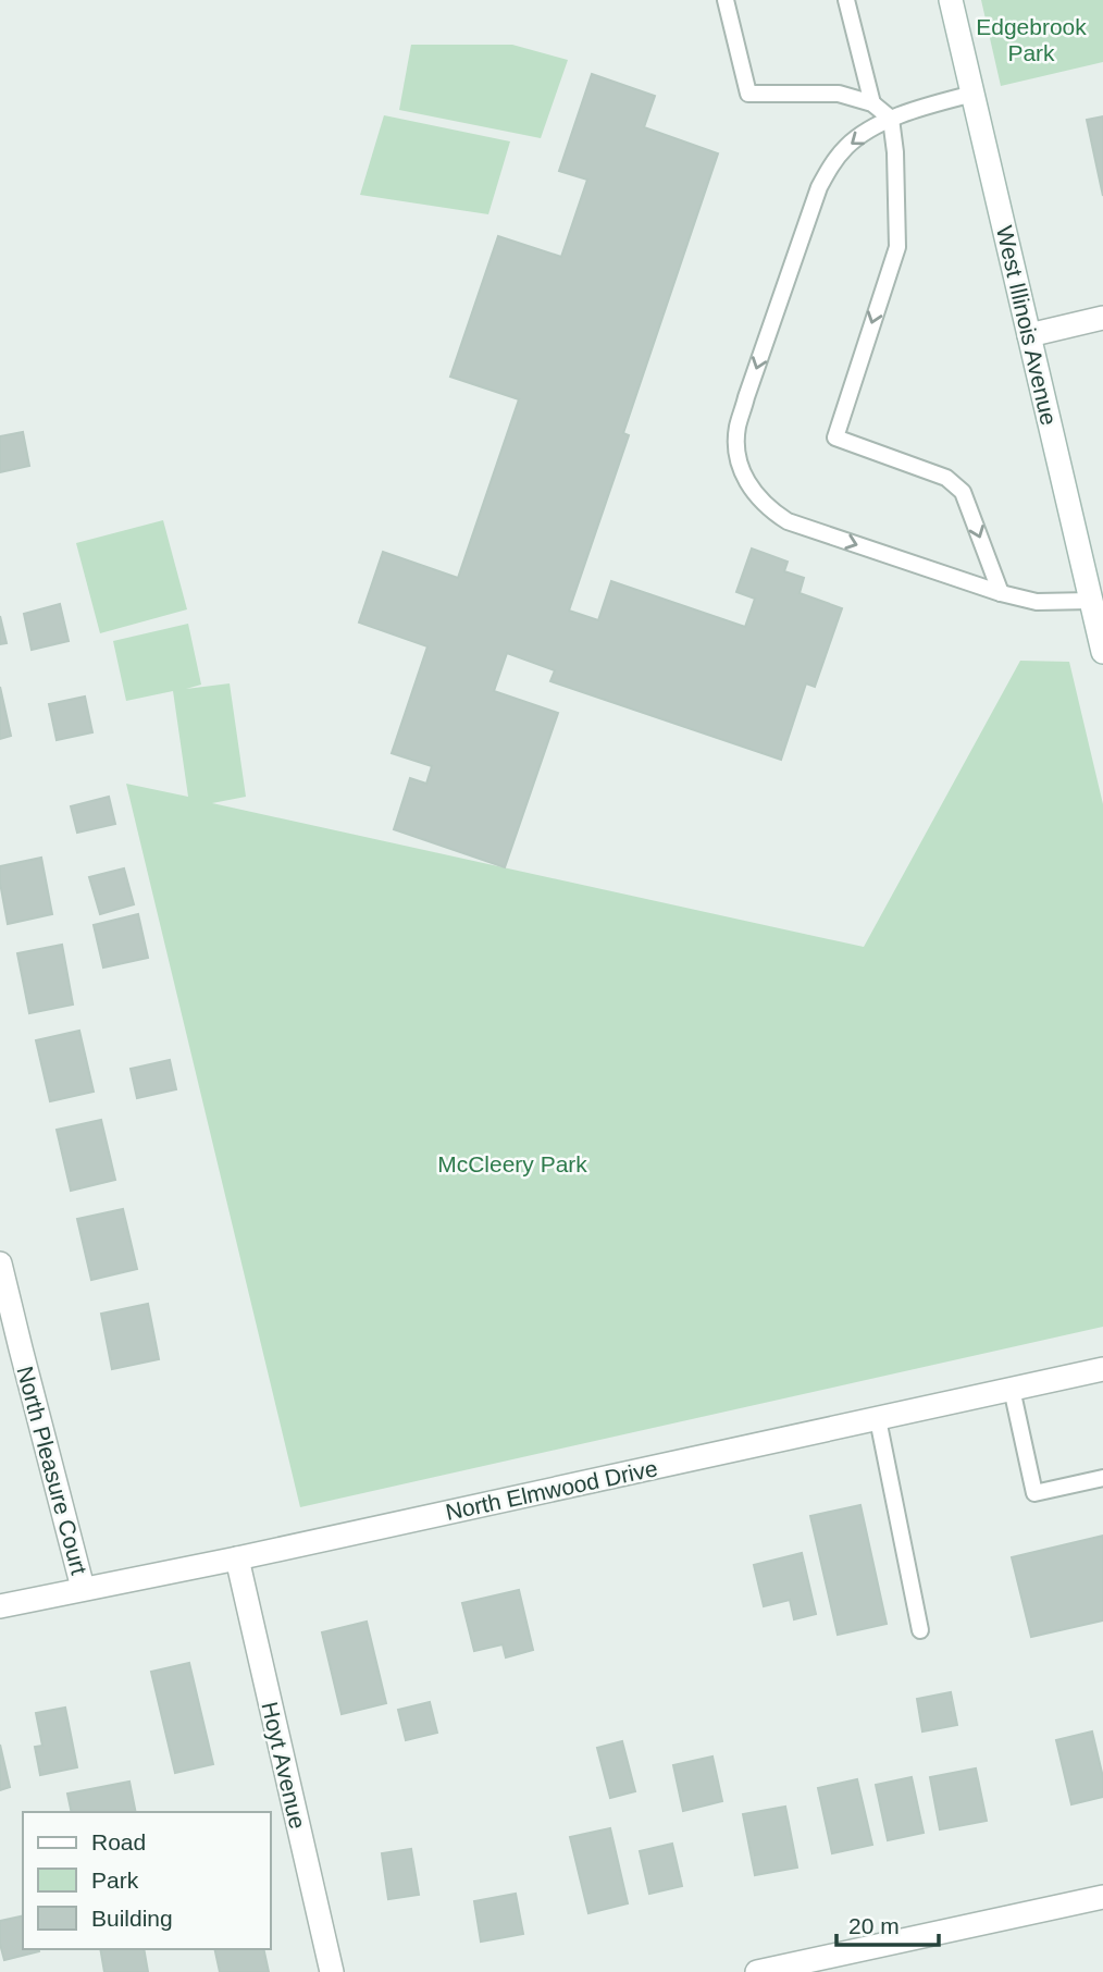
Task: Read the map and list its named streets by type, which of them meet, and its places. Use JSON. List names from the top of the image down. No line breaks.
{"streets":{"street":["West Illinois Avenue","North Pleasure Court","North Elmwood Drive","Hoyt Avenue"]},"crossings":[["North Pleasure Court","North Elmwood Drive"],["North Elmwood Drive","Hoyt Avenue"]],"parks":["Edgebrook Park","McCleery Park"],"legend":["Road","Park","Building"],"scale_bar":"20 m"}
